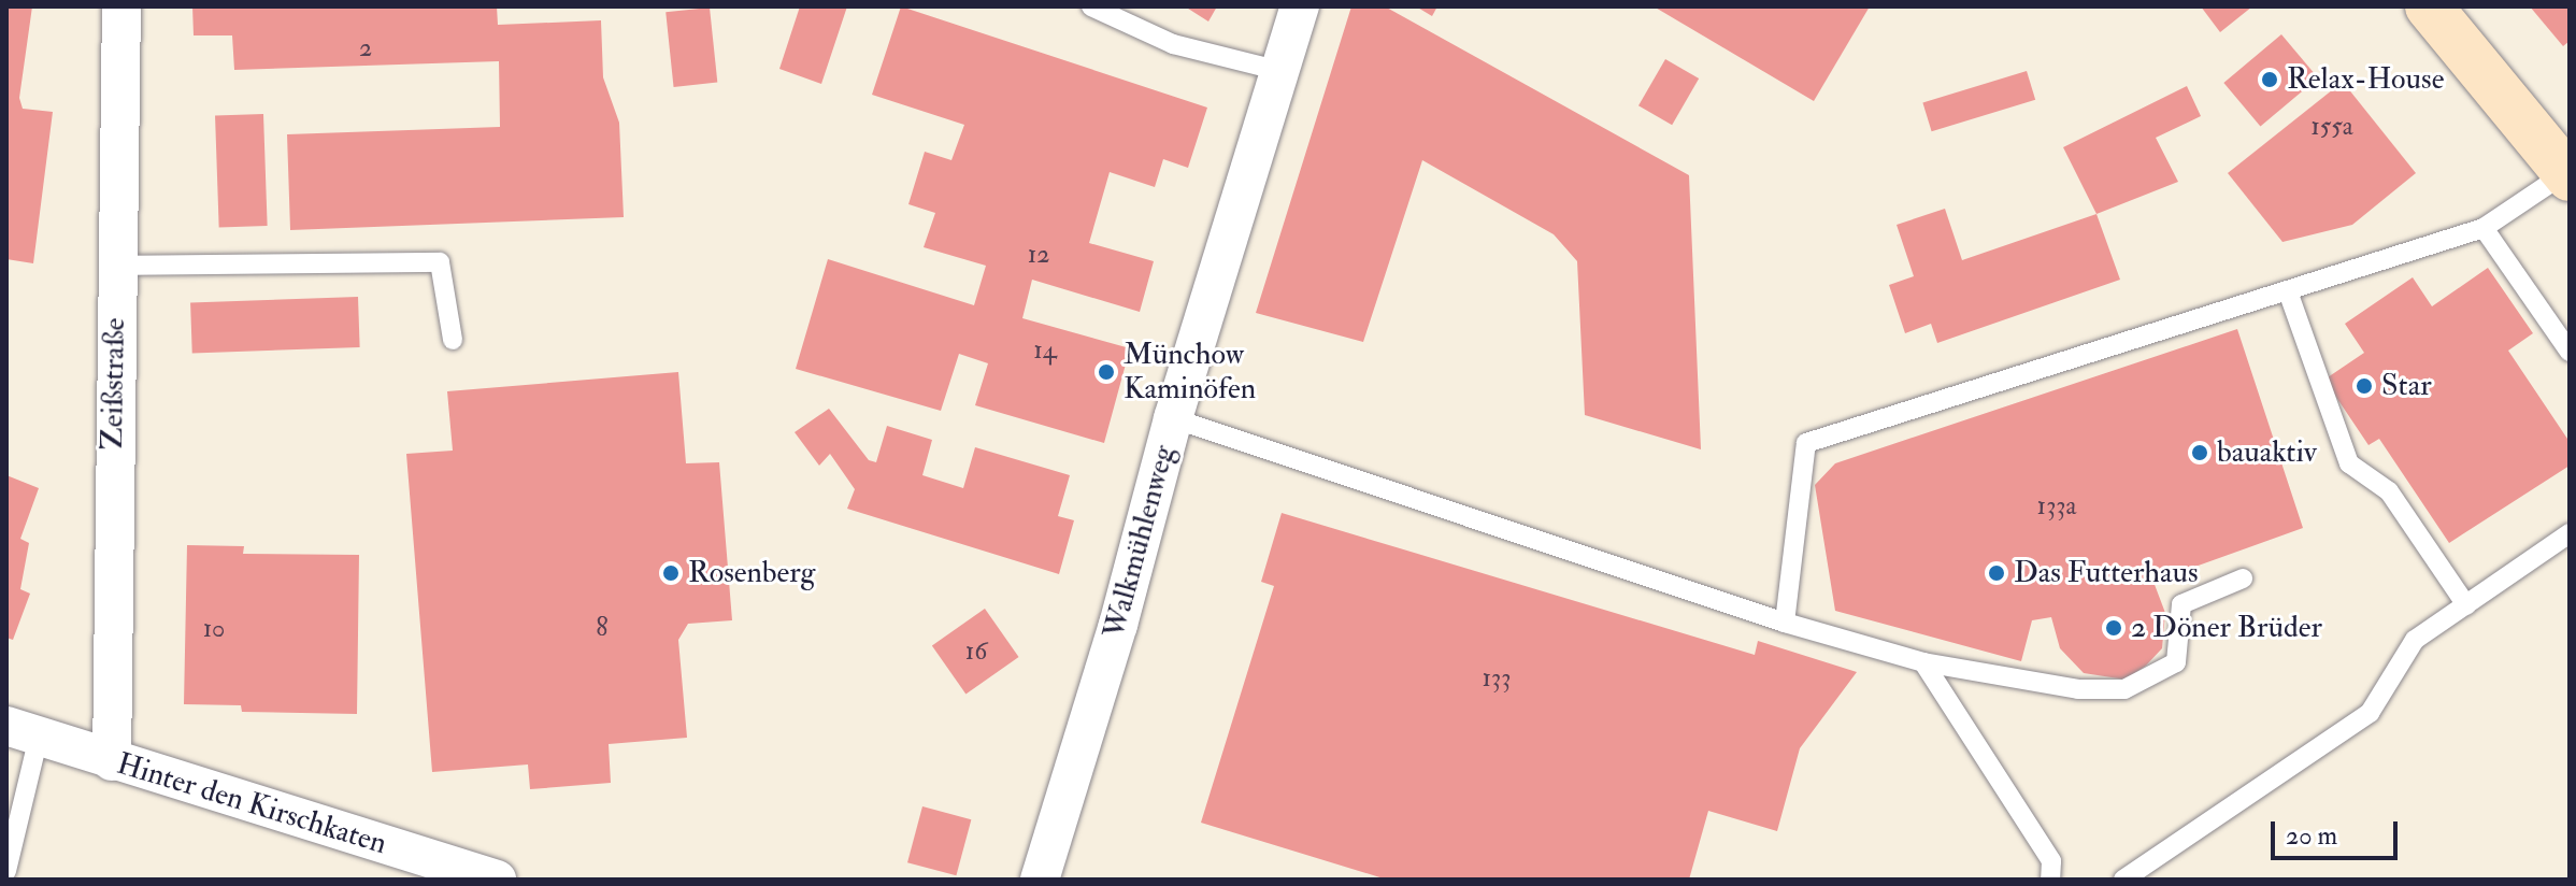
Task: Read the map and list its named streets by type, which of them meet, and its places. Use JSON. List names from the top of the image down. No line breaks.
{"streets":{"street":["Zeißstraße","Walkmühlenweg","Hinter den Kirschkaten"]},"crossings":[["Zeißstraße","Hinter den Kirschkaten"]],"places":["Relax-House","Münchow Kaminöfen","Star","bauaktiv","Rosenberg","Das Futterhaus","2 Döner Brüder"],"house_numbers":["2","155a","12","14","133a","8","10","16","133"],"scale_bar":"20 m"}
